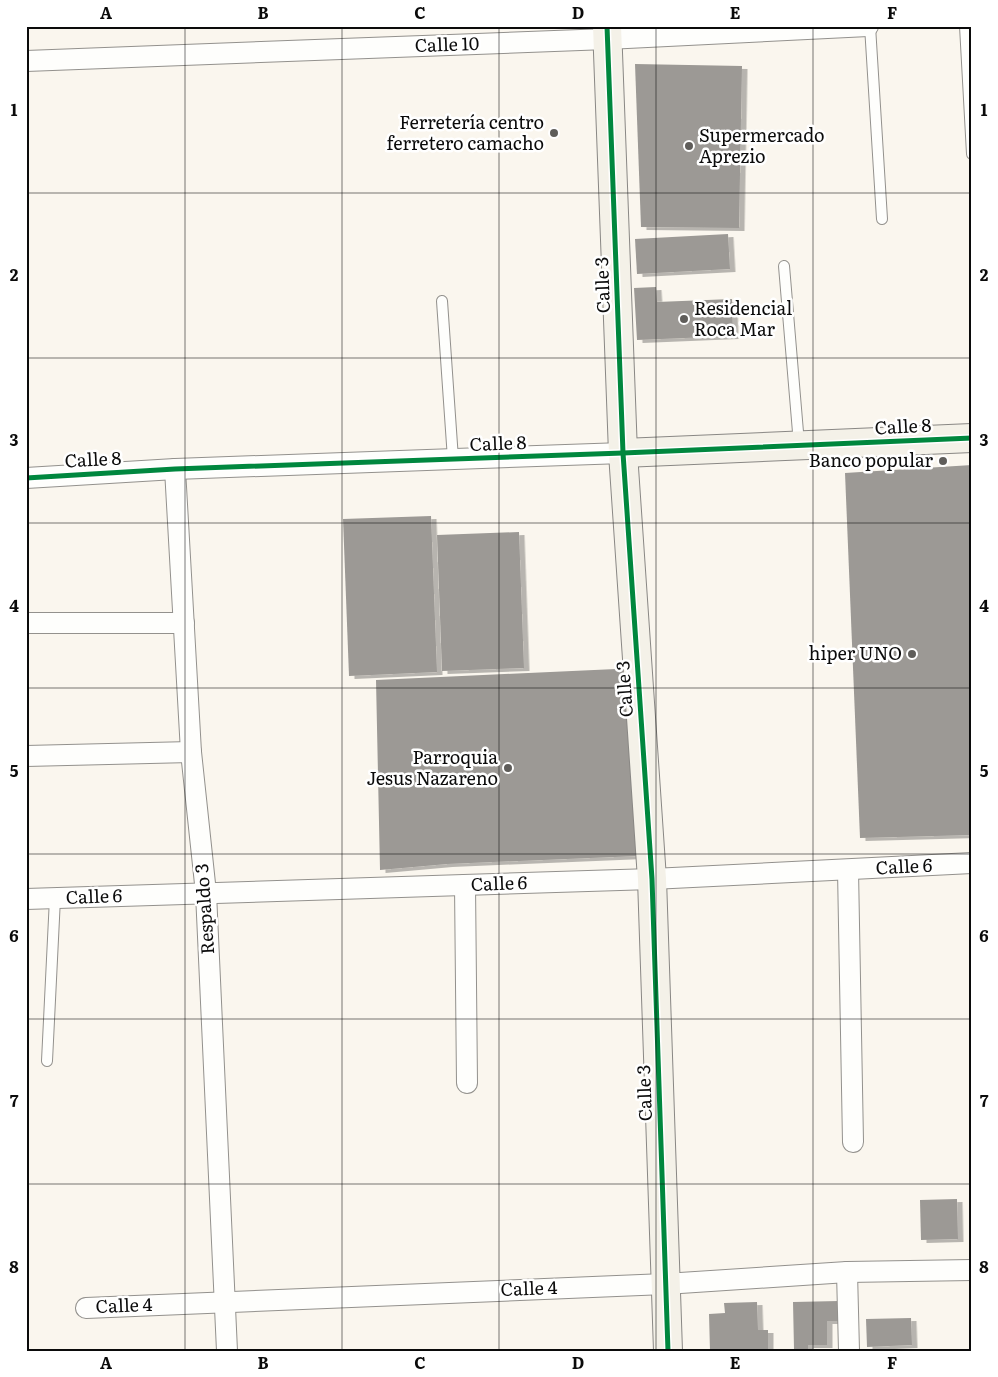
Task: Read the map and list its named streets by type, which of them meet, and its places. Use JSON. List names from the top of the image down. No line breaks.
{"streets":{"street":["Calle 10","Calle 3","Calle 8","Calle 6","Respaldo 3","Calle 4"]},"crossings":[["Calle 10","Calle 3"],["Calle 3","Calle 8"],["Calle 3","Calle 6"],["Calle 3","Calle 4"],["Calle 8","Respaldo 3"],["Calle 6","Respaldo 3"],["Respaldo 3","Calle 4"]],"places":["Ferretería centro ferretero camacho","Supermercado Aprezio","Residencial Roca Mar","Banco popular","hiper UNO","Parroquia Jesus Nazareno"],"grid":{"columns":["A","B","C","D","E","F"],"rows":["1","2","3","4","5","6","7","8"]}}
